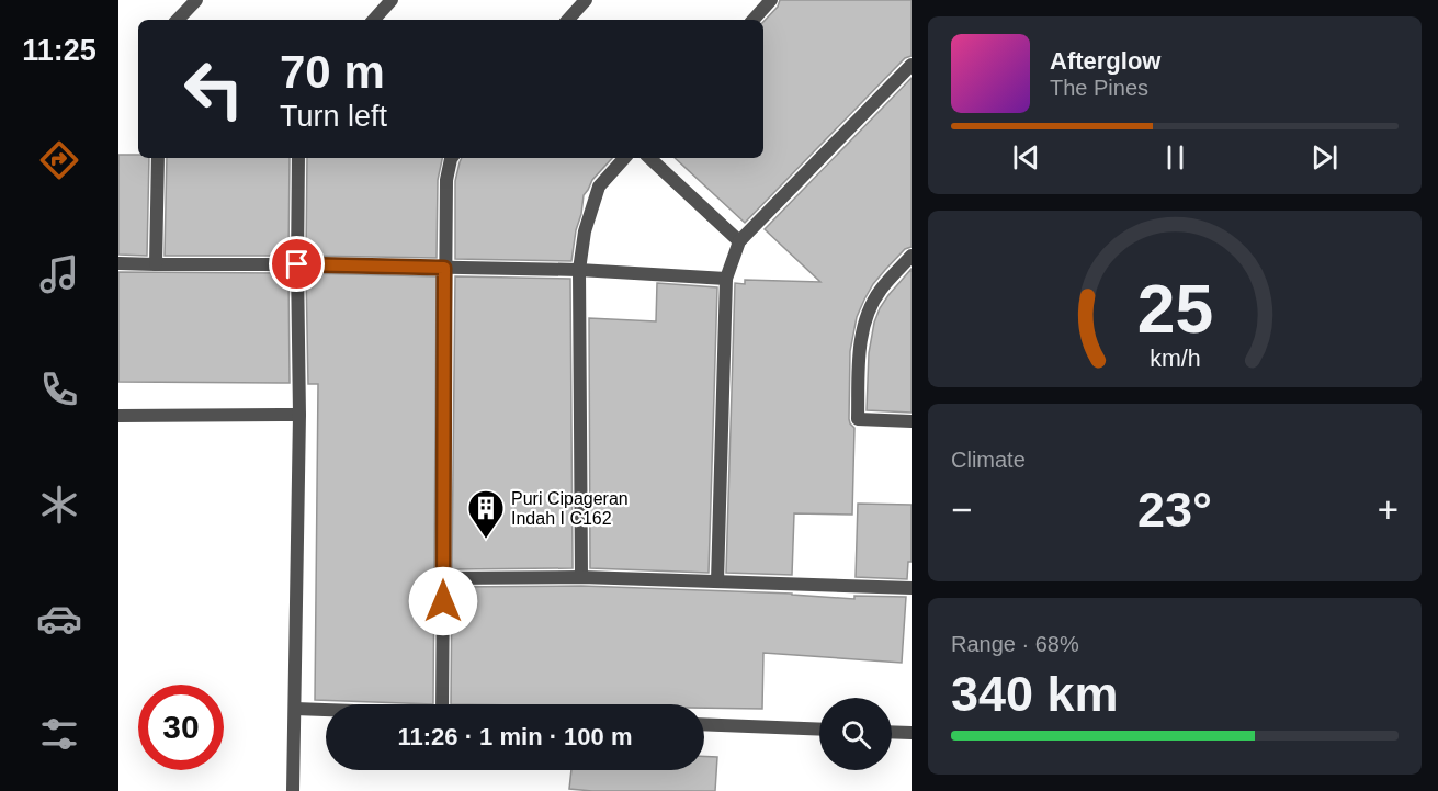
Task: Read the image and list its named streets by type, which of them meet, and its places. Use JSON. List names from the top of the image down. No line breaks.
{"places":{"building":["Puri Cipageran Indah I C162"]},"page":{"tabs":"11:25","turn":["70 m","Turn left"],"song":["Afterglow","The Pines"],"tile":["Climate",["Range · 68%","340 km"]],"heat":["−","23°","+"],"limit":"30","trip":"11:26 · 1 min · 100 m","gauge":["25","km/h"]}}
